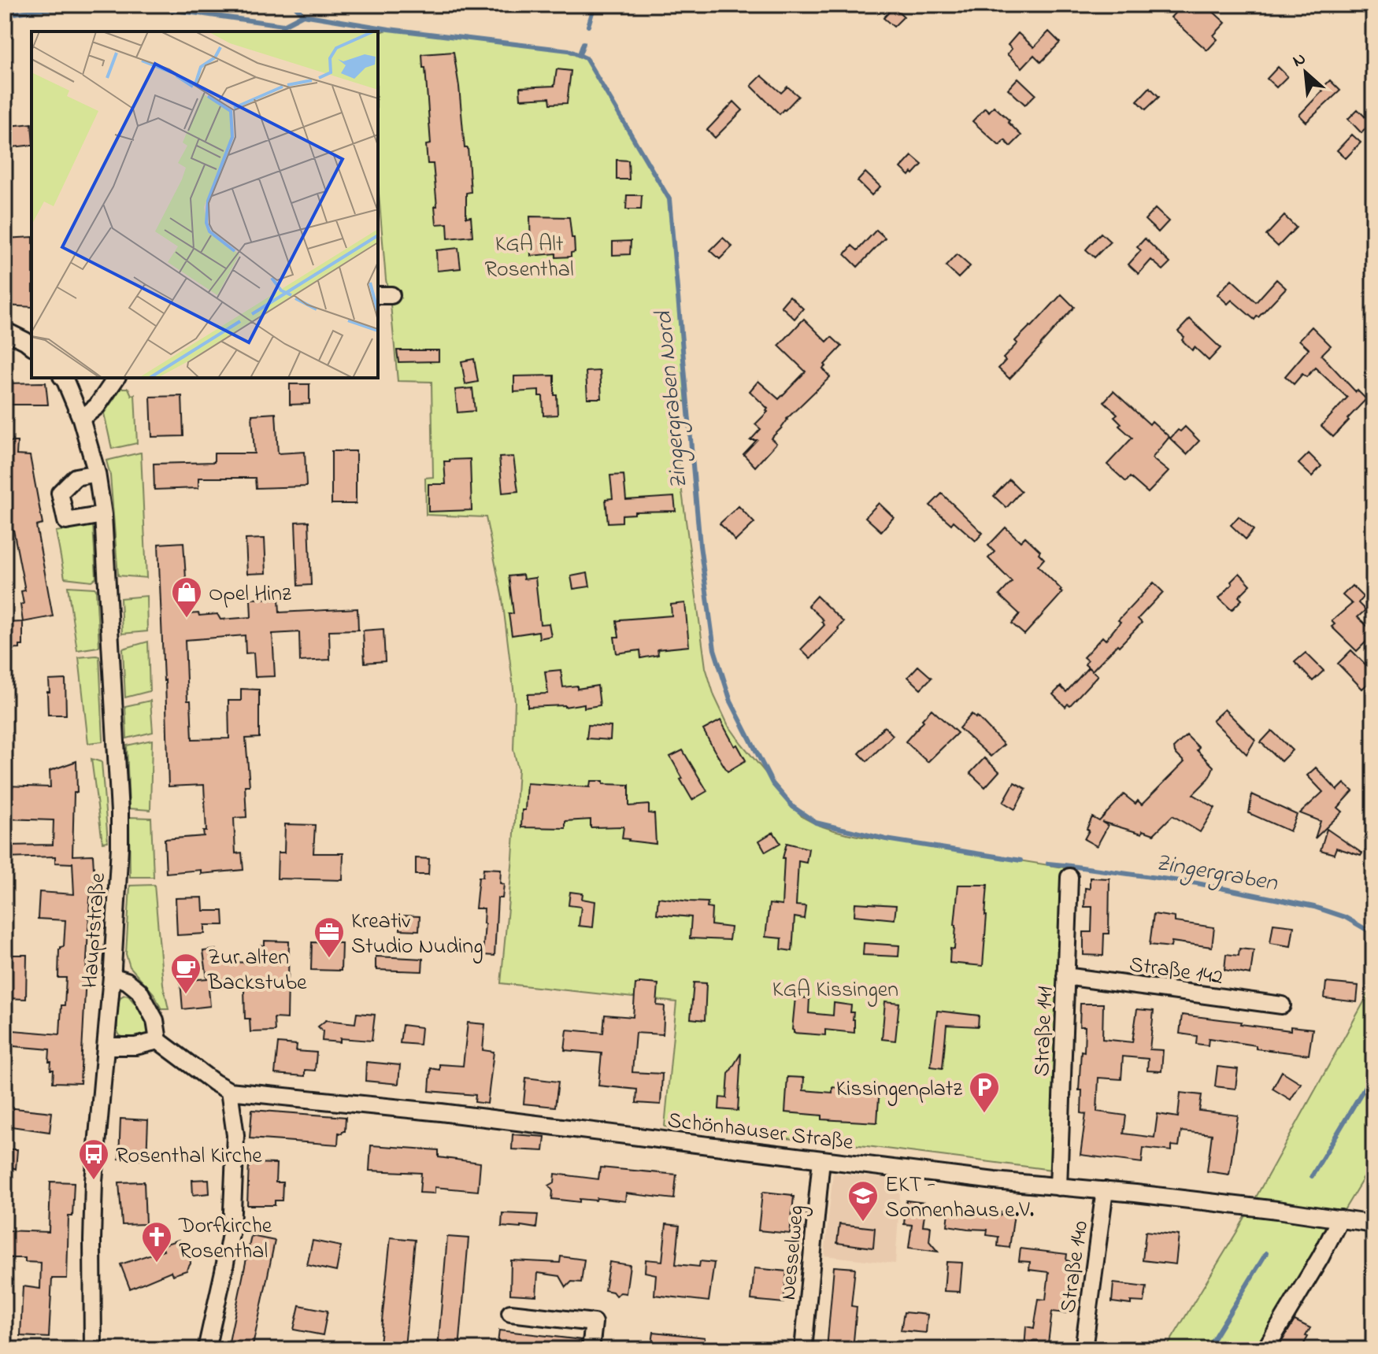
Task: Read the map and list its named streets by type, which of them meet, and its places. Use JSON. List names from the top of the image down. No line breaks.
{"streets":{"street":["Hauptstraße","Straße 142","Straße 141","Schönhauser Straße","Nesselweg","Straße 140"]},"crossings":[["Straße 142","Straße 141"],["Straße 141","Schönhauser Straße"],["Schönhauser Straße","Nesselweg"],["Schönhauser Straße","Straße 140"]],"water":["Zingergraben Nord","Zingergraben"],"parks":["KGA Alt Rosenthal","KGA Kissingen"],"places":{"shop":["Opel Hinz"],"office":["Kreativ Studio Nuding"],"cafe":["Zur alten Backstube"],"parking":["Kissingenplatz"],"bus stop":["Rosenthal Kirche"],"school or university":["EKT - Sonnenhaus e.V."],"church":["Dorfkirche Rosenthal"]},"north":"top left"}
